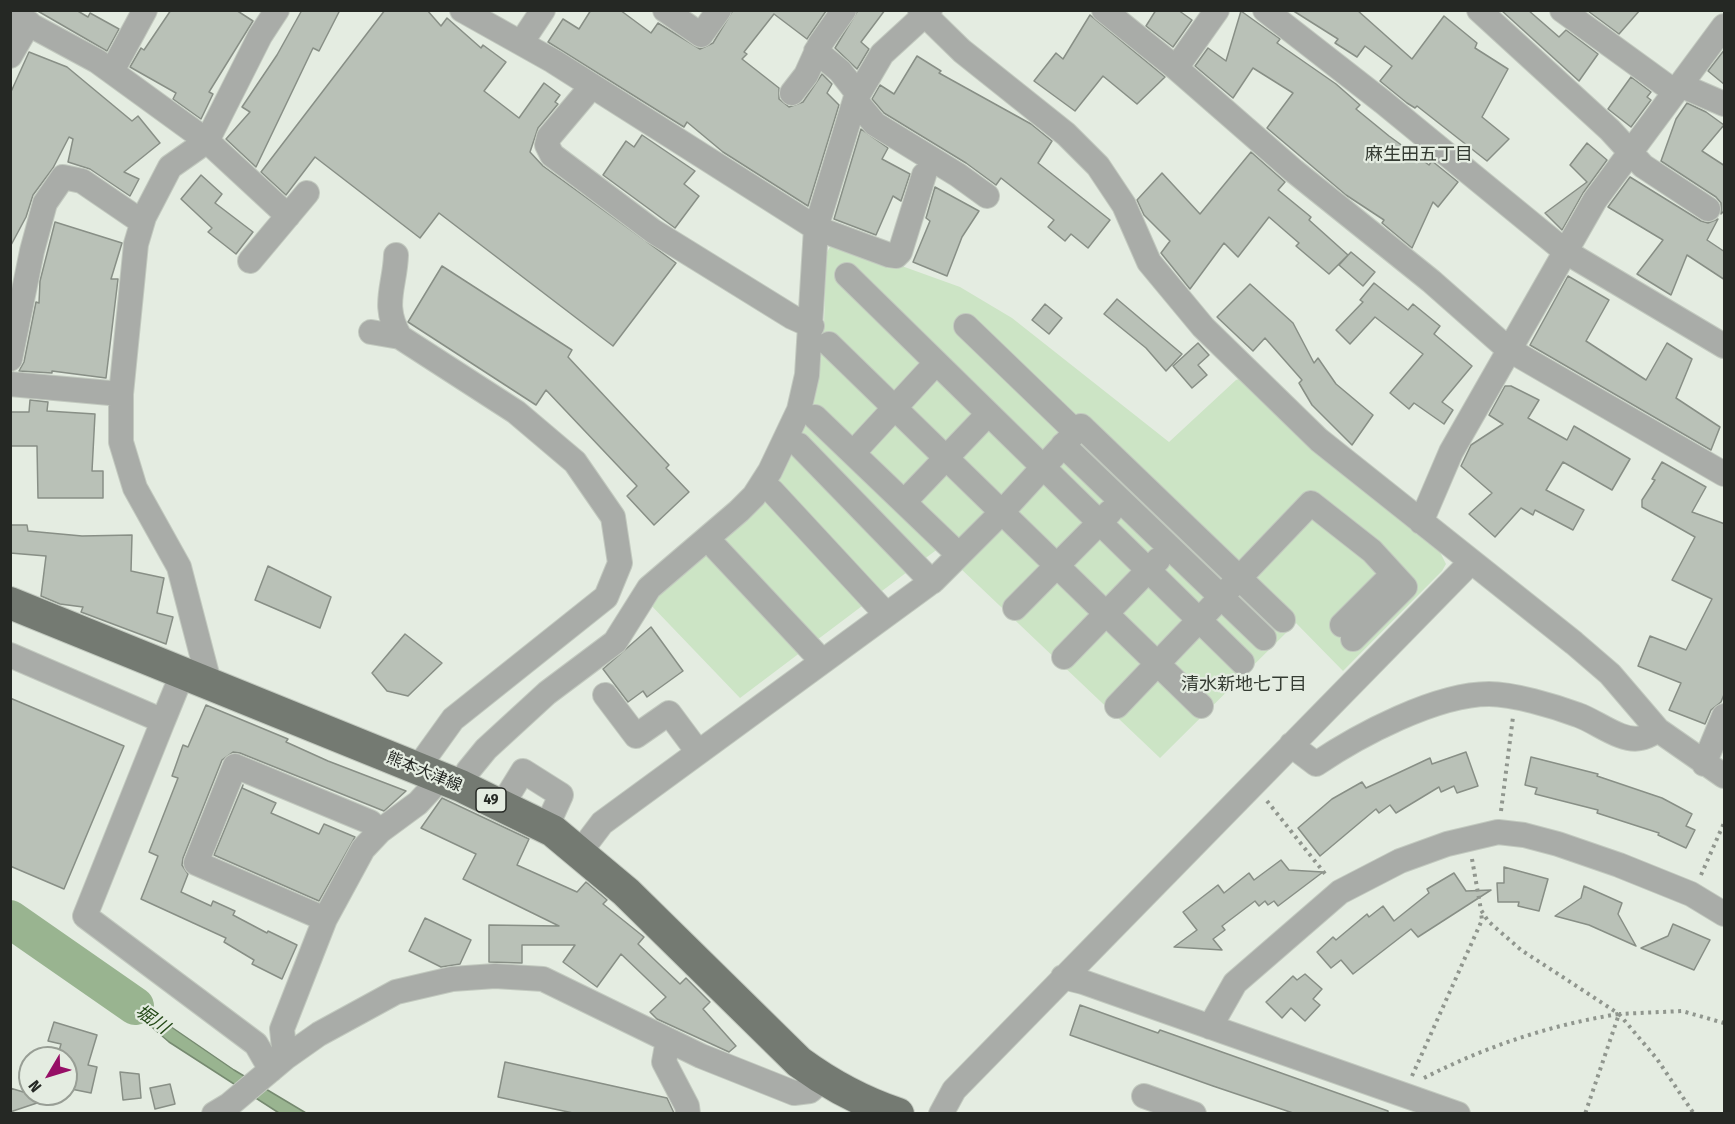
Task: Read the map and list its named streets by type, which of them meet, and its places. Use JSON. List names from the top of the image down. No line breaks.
{"streets":{"main road":["熊本大津線","49"]},"districts":["麻生田五丁目","清水新地七丁目"],"water":["堀川"],"north":"bottom left"}
